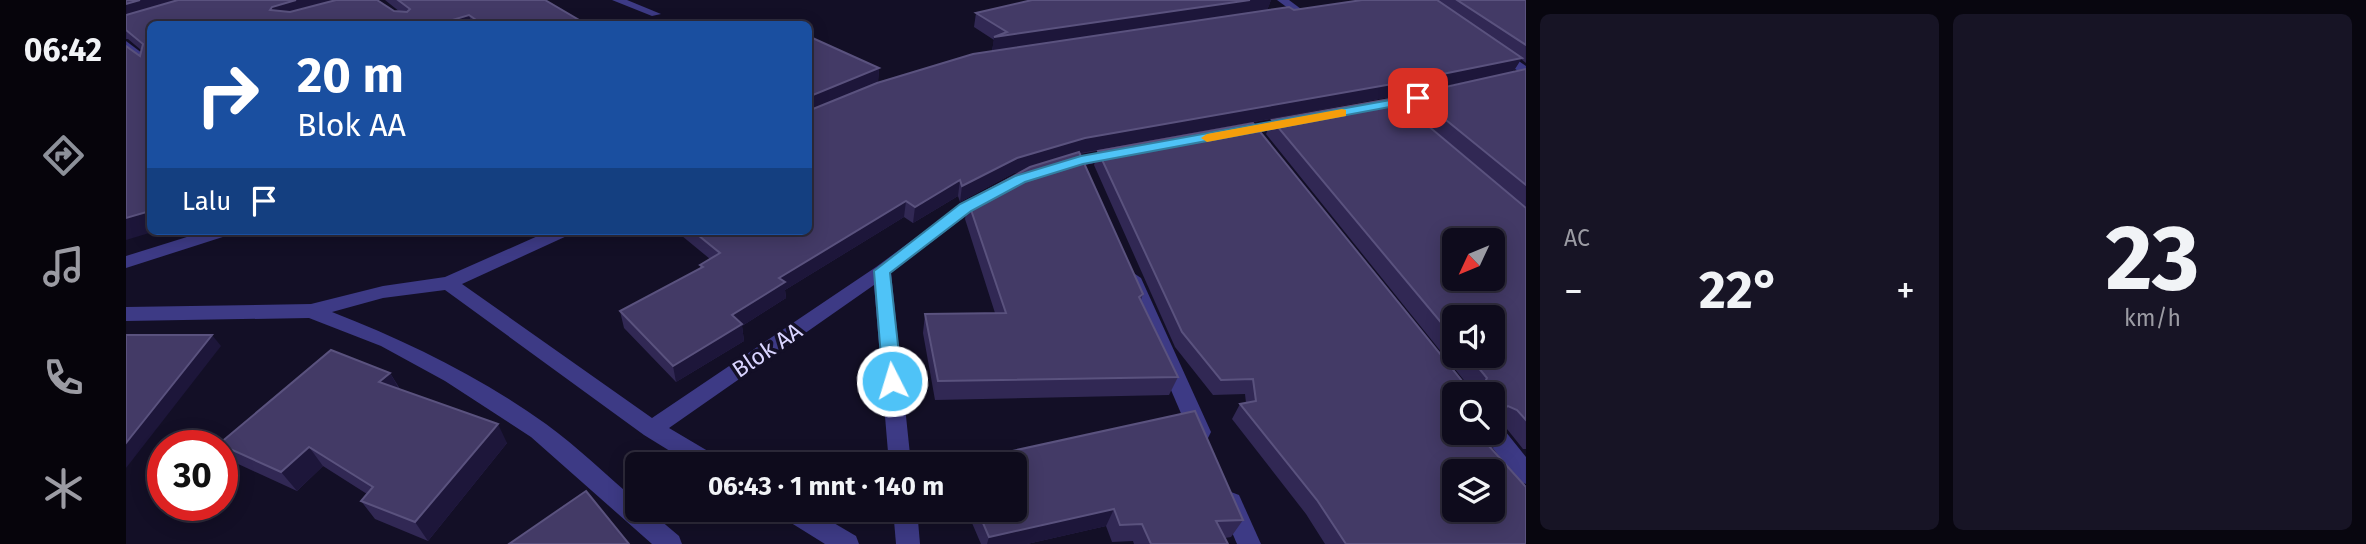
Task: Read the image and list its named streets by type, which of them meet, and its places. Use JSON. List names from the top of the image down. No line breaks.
{"streets":{"street":["Blok AA"]},"north":"bottom left","page":{"tabs":"06:42","tile":["AC",["23","km/h"]],"turn":["20 m","Blok AA"],"then":"Lalu","heat":["−","22°","+"],"limit":"30","trip":"06:43 · 1 mnt · 140 m"}}
